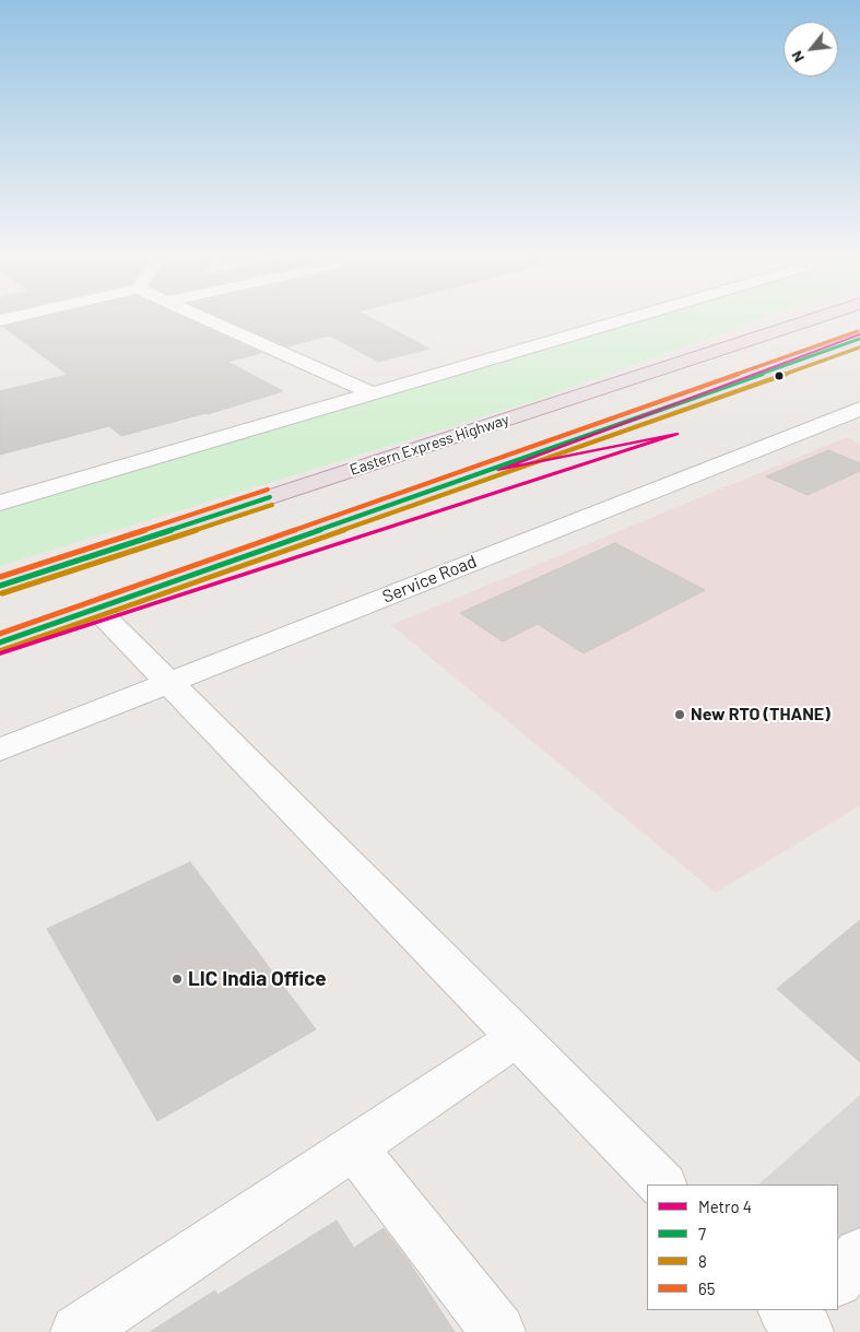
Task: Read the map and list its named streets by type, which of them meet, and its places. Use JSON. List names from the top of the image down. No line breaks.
{"streets":{"highway":["Eastern Express Highway"],"street":["Service Road"]},"places":["New RTO (THANE)","LIC India Office"],"lines":["transit line 65","metro line 4","transit line 7","transit line 8"],"legend":["Metro 4","7","8","65"],"north":"bottom left"}
